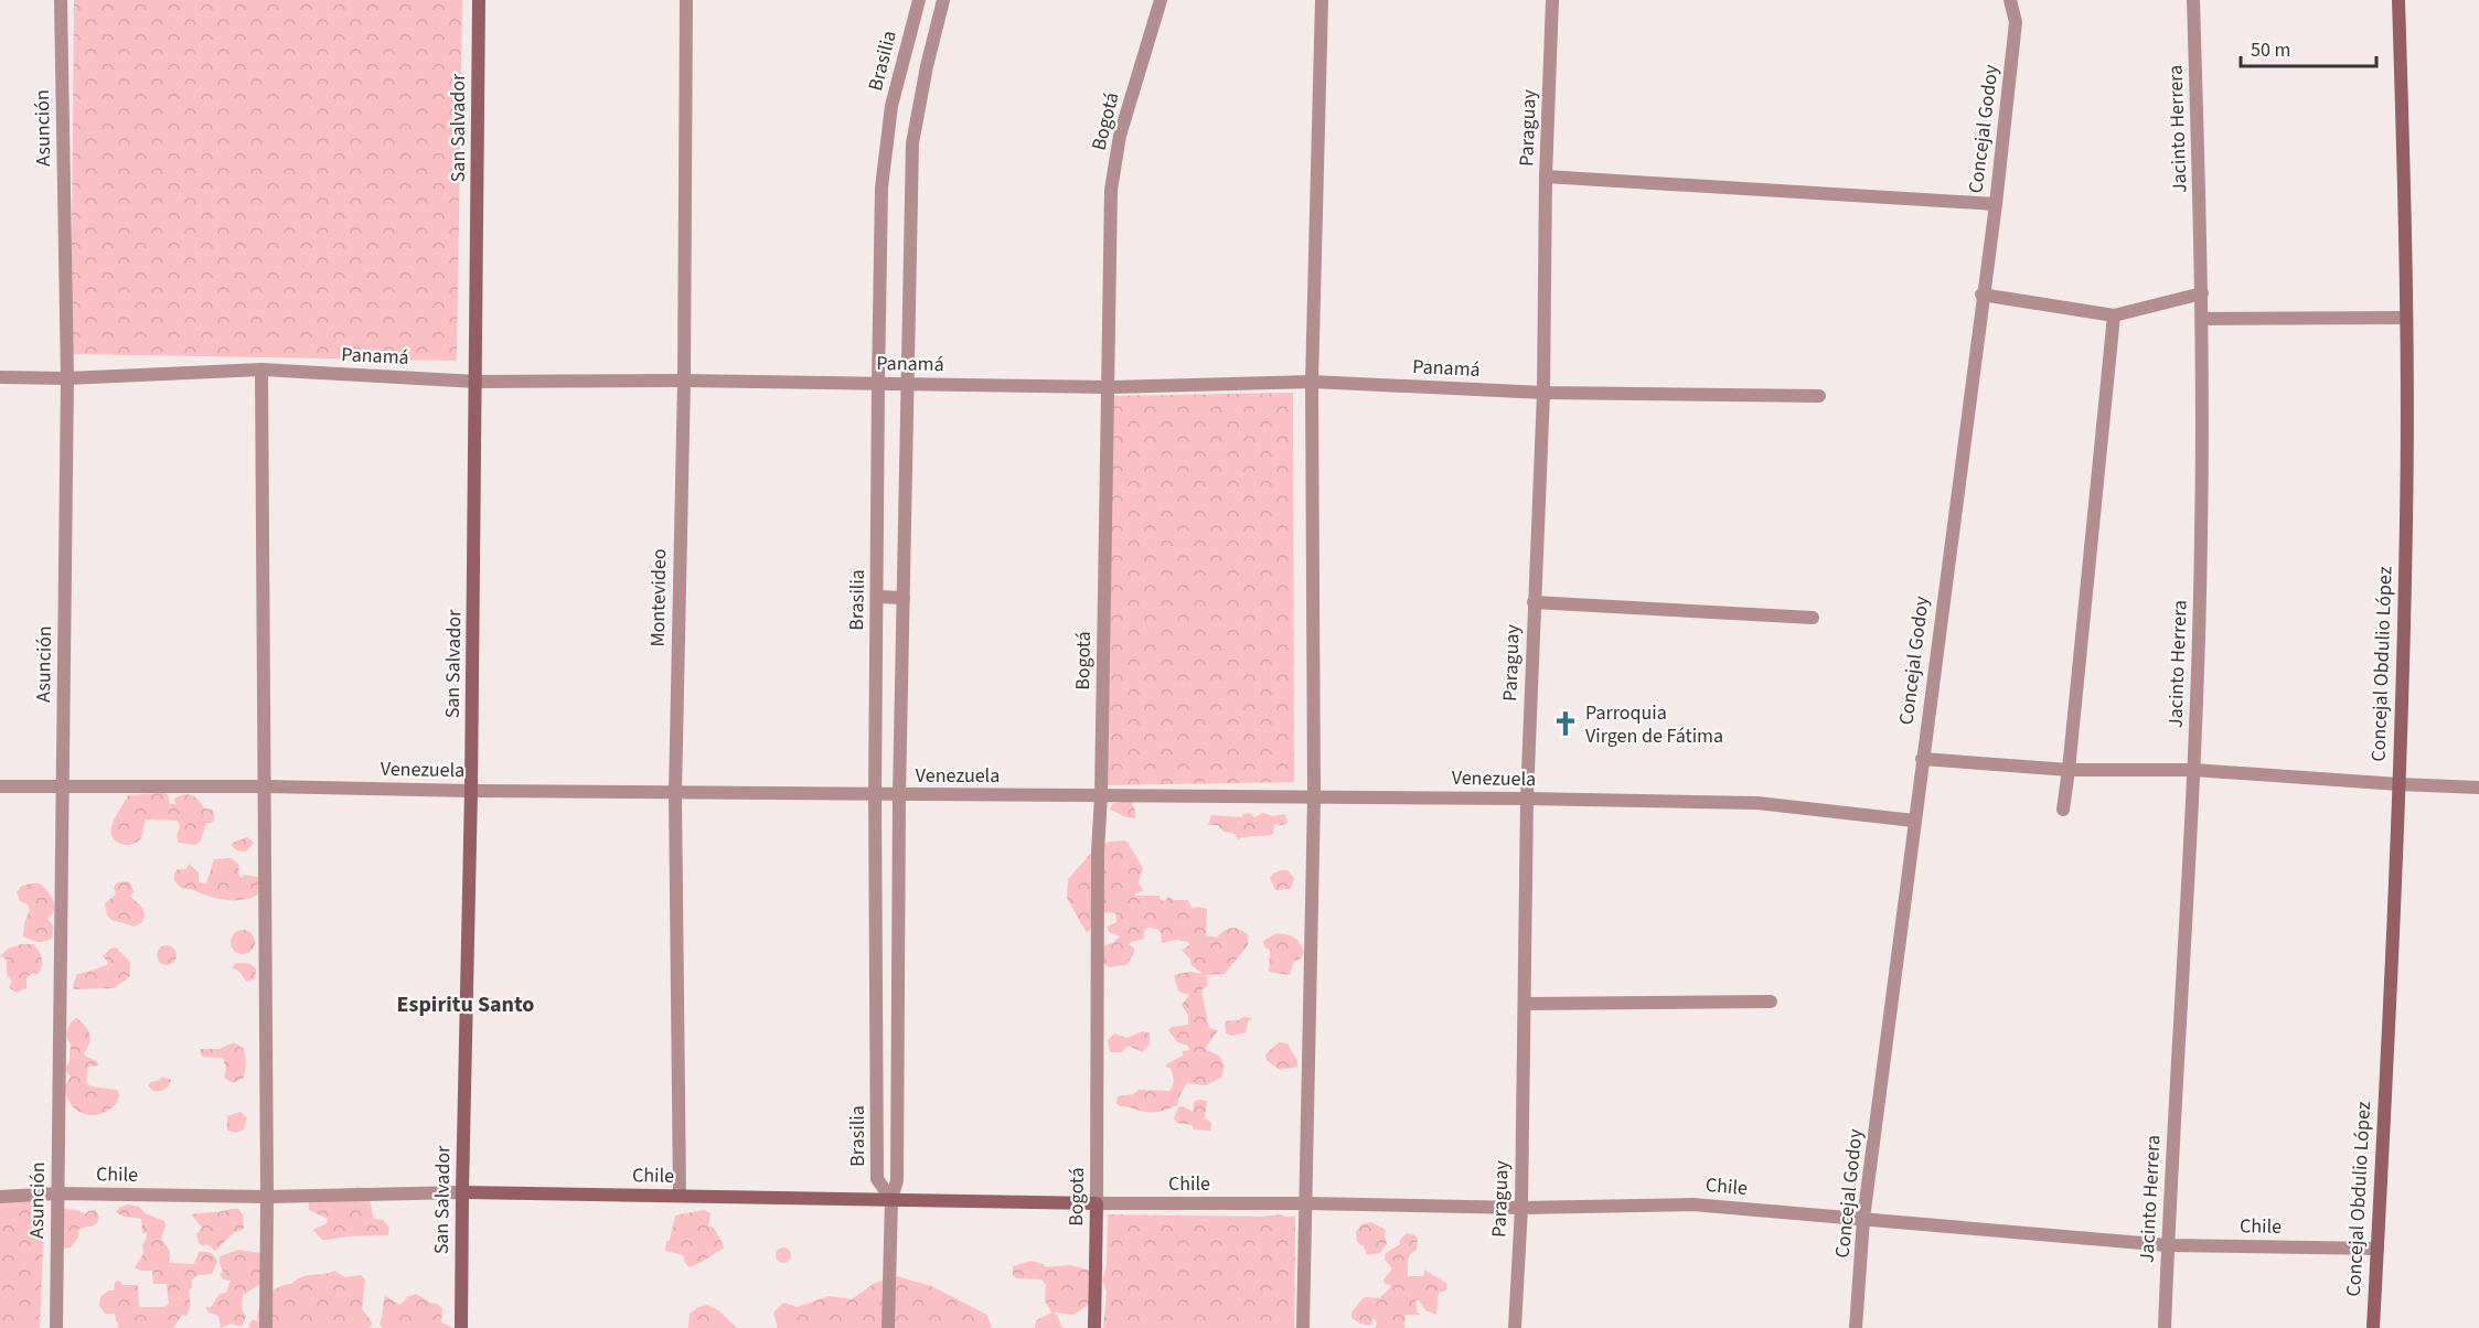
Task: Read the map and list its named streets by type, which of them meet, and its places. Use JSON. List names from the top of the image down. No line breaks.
{"streets":{"street":["Brasilia","Bogotá","Asunción","San Salvador","Paraguay","Concejal Godoy","Jacinto Herrera","Panamá","Montevideo","Concejal Obdulio López","Venezuela","Chile"]},"crossings":[["Brasilia","Panamá"],["Brasilia","Venezuela"],["Brasilia","Chile"],["Bogotá","Panamá"],["Bogotá","Venezuela"],["Bogotá","Chile"],["Asunción","Panamá"],["Asunción","Venezuela"],["Asunción","Chile"],["San Salvador","Panamá"],["San Salvador","Venezuela"],["San Salvador","Chile"],["Paraguay","Panamá"],["Paraguay","Venezuela"],["Paraguay","Chile"],["Concejal Godoy","Venezuela"],["Concejal Godoy","Chile"],["Jacinto Herrera","Chile"],["Panamá","Montevideo"],["Montevideo","Venezuela"],["Montevideo","Chile"],["Concejal Obdulio López","Chile"]],"districts":["Espiritu Santo"],"places":{"church":["Parroquia Virgen de Fátima"]},"scale_bar":"50 m"}
